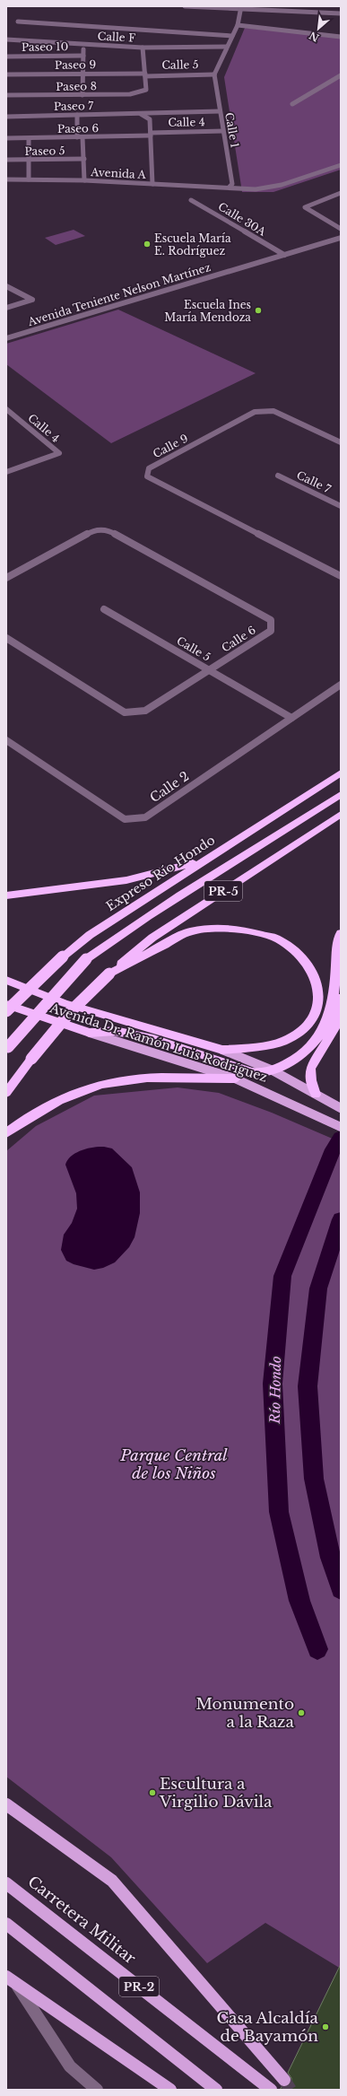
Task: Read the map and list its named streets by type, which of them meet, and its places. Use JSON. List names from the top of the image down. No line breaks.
{"streets":{"highway":["Expreso Río Hondo","PR-5","Avenida Dr. Ramón Luis Rodríguez"],"main road":["Carretera Militar","PR-2"],"street":["Calle F","Paseo 10","Paseo 9","Calle 5","Paseo 8","Paseo 7","Calle 4","Paseo 6","Calle 1","Paseo 5","Avenida A","Calle 30A","Avenida Teniente Nelson Martínez","Calle 9","Calle 7","Calle 6","Calle 2"]},"crossings":[["Paseo 9","Calle 5"],["Paseo 9","Paseo 8"],["Calle 5","Paseo 8"],["Calle 5","Calle 1"],["Calle 5","Calle 6"],["Calle 5","Calle 2"],["Paseo 7","Calle 1"],["Calle 4","Paseo 6"],["Calle 4","Calle 1"],["Calle 1","Avenida A"],["Calle 30A","Avenida Teniente Nelson Martínez"]],"water":["Río Hondo"],"parks":["Parque Central de los Niños"],"places":["Escuela María E. Rodríguez","Escuela Ines María Mendoza","Monumento a la Raza","Escultura a Virgilio Dávila","Casa Alcaldía de Bayamón"],"north":"bottom left"}
